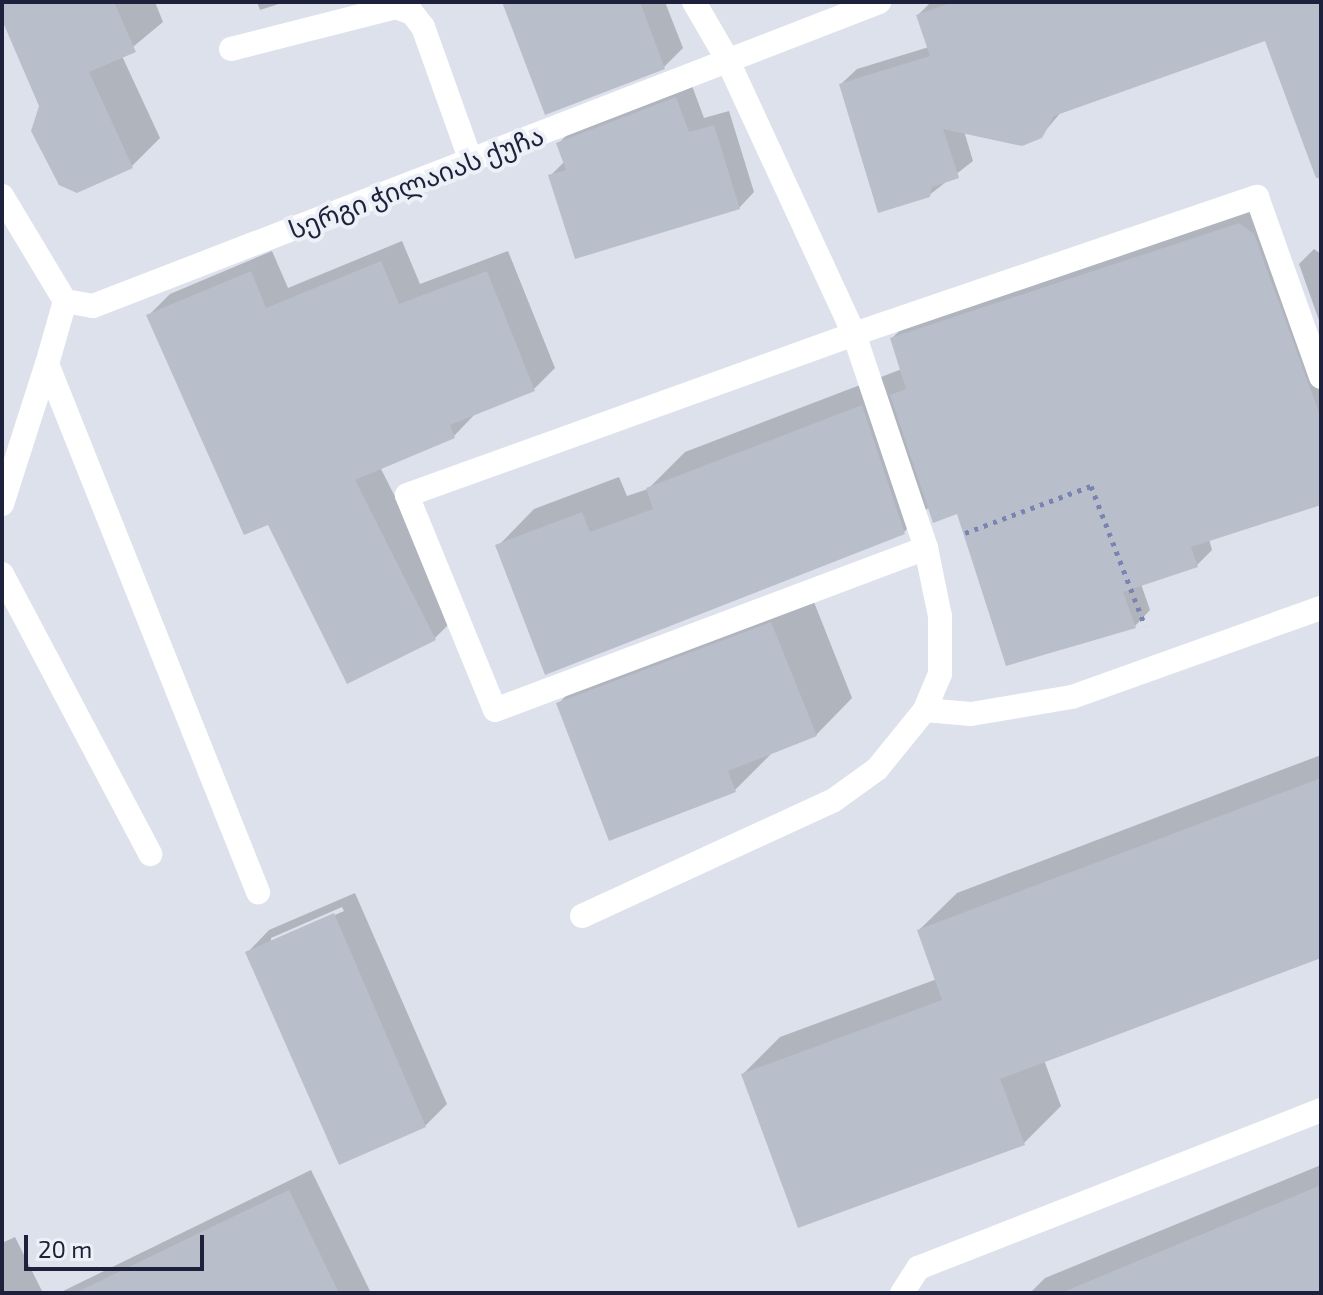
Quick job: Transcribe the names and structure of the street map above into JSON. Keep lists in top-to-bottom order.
{
  "streets": {
    "street": ["სერგი ჭილაიას ქუჩა"]
  },
  "scale_bar": "20 m"
}
